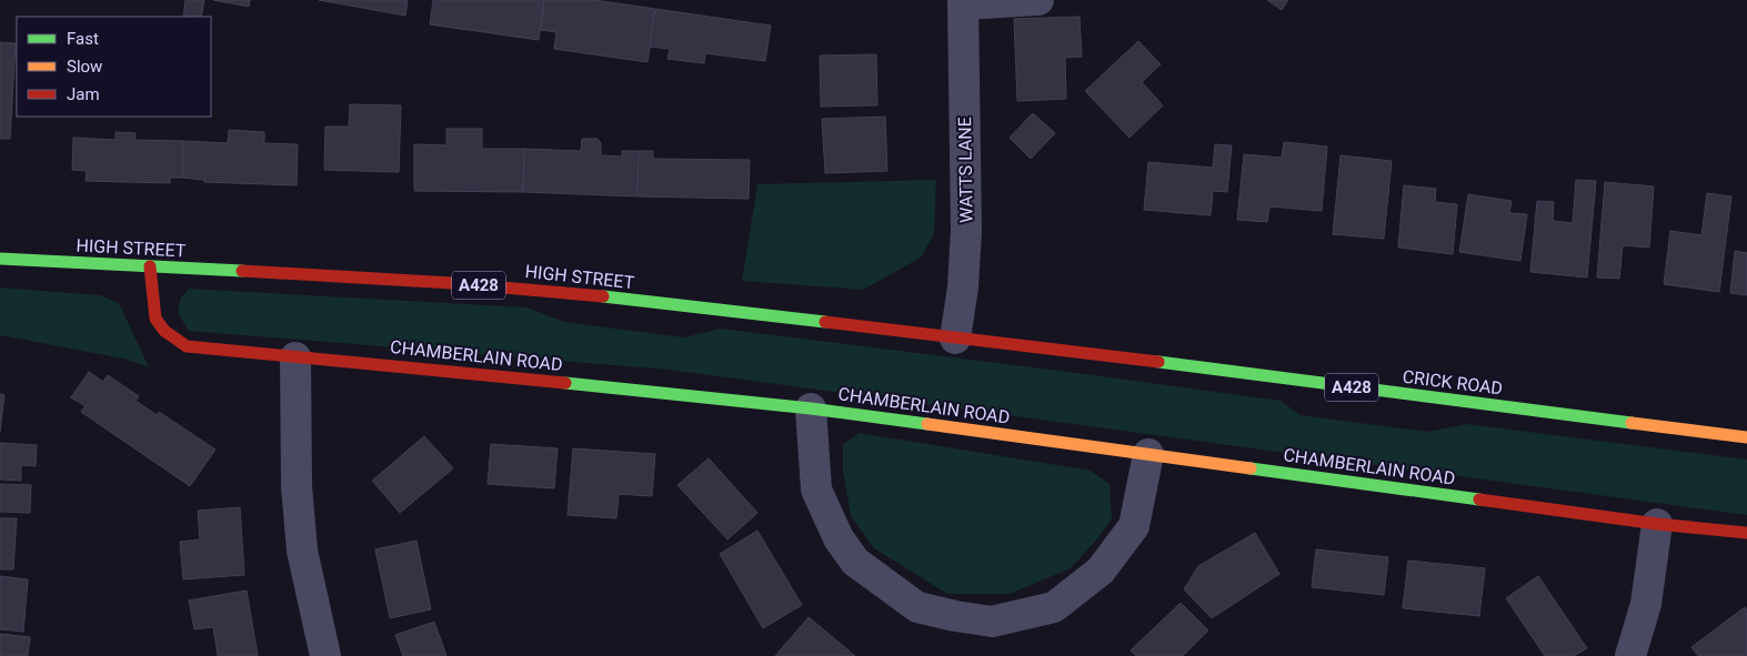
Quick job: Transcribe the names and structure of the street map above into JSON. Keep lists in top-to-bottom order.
{
  "streets": {
    "main road": [
      "HIGH STREET",
      "A428",
      "CHAMBERLAIN ROAD",
      "CRICK ROAD"
    ],
    "street": ["WATTS LANE"]
  },
  "crossings": [
    ["WATTS LANE", "HIGH STREET"],
    ["WATTS LANE", "CRICK ROAD"],
    ["HIGH STREET", "CHAMBERLAIN ROAD"],
    ["HIGH STREET", "CRICK ROAD"]
  ],
  "legend": ["Fast", "Slow", "Jam"]
}
